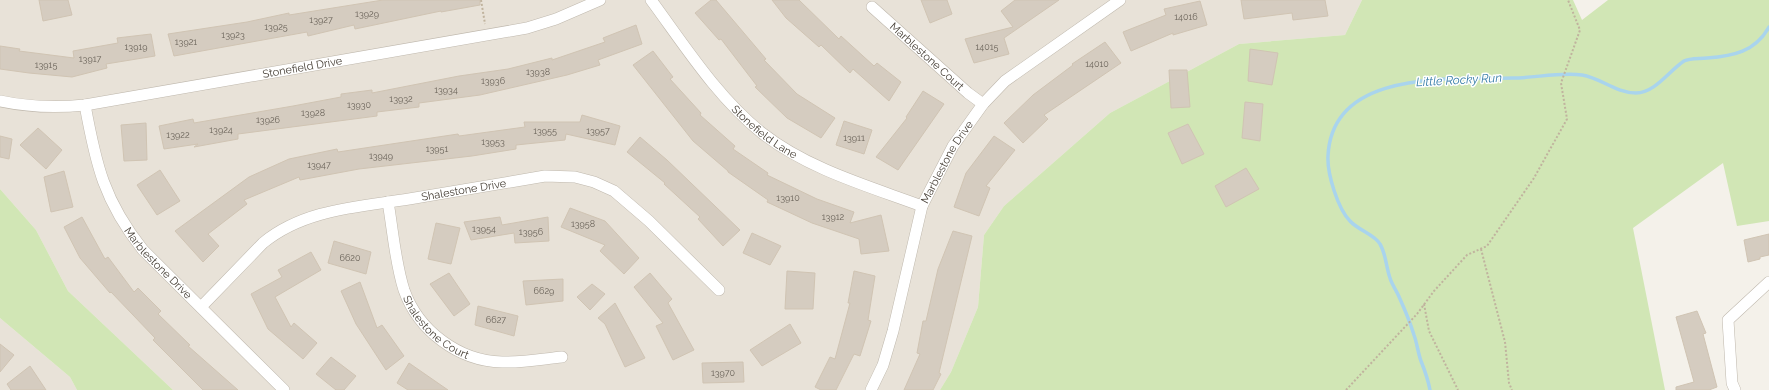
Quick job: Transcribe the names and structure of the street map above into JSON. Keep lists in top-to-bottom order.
{
  "streets": {
    "street": [
      "Marblestone Court",
      "Stonefield Drive",
      "Stonefield Lane",
      "Marblestone Drive",
      "Shalestone Drive",
      "Shalestone Court"
    ]
  },
  "crossings": [
    ["Marblestone Court", "Marblestone Drive"],
    ["Stonefield Drive", "Marblestone Drive"],
    ["Stonefield Lane", "Marblestone Drive"],
    ["Marblestone Drive", "Shalestone Drive"],
    ["Shalestone Drive", "Shalestone Court"]
  ],
  "water": ["Little Rocky Run"],
  "house_numbers": [
    "13929",
    "14016",
    "13927",
    "13925",
    "13923",
    "13921",
    "13919",
    "14015",
    "13917",
    "14010",
    "13915",
    "13938",
    "13936",
    "13934",
    "13932",
    "13930",
    "13928",
    "13926",
    "13924",
    "13955",
    "13957",
    "13922",
    "13911",
    "13953",
    "13951",
    "13949",
    "13947",
    "13910",
    "13912",
    "13958",
    "13954",
    "13956",
    "6620",
    "6629",
    "6627",
    "13970"
  ]
}
